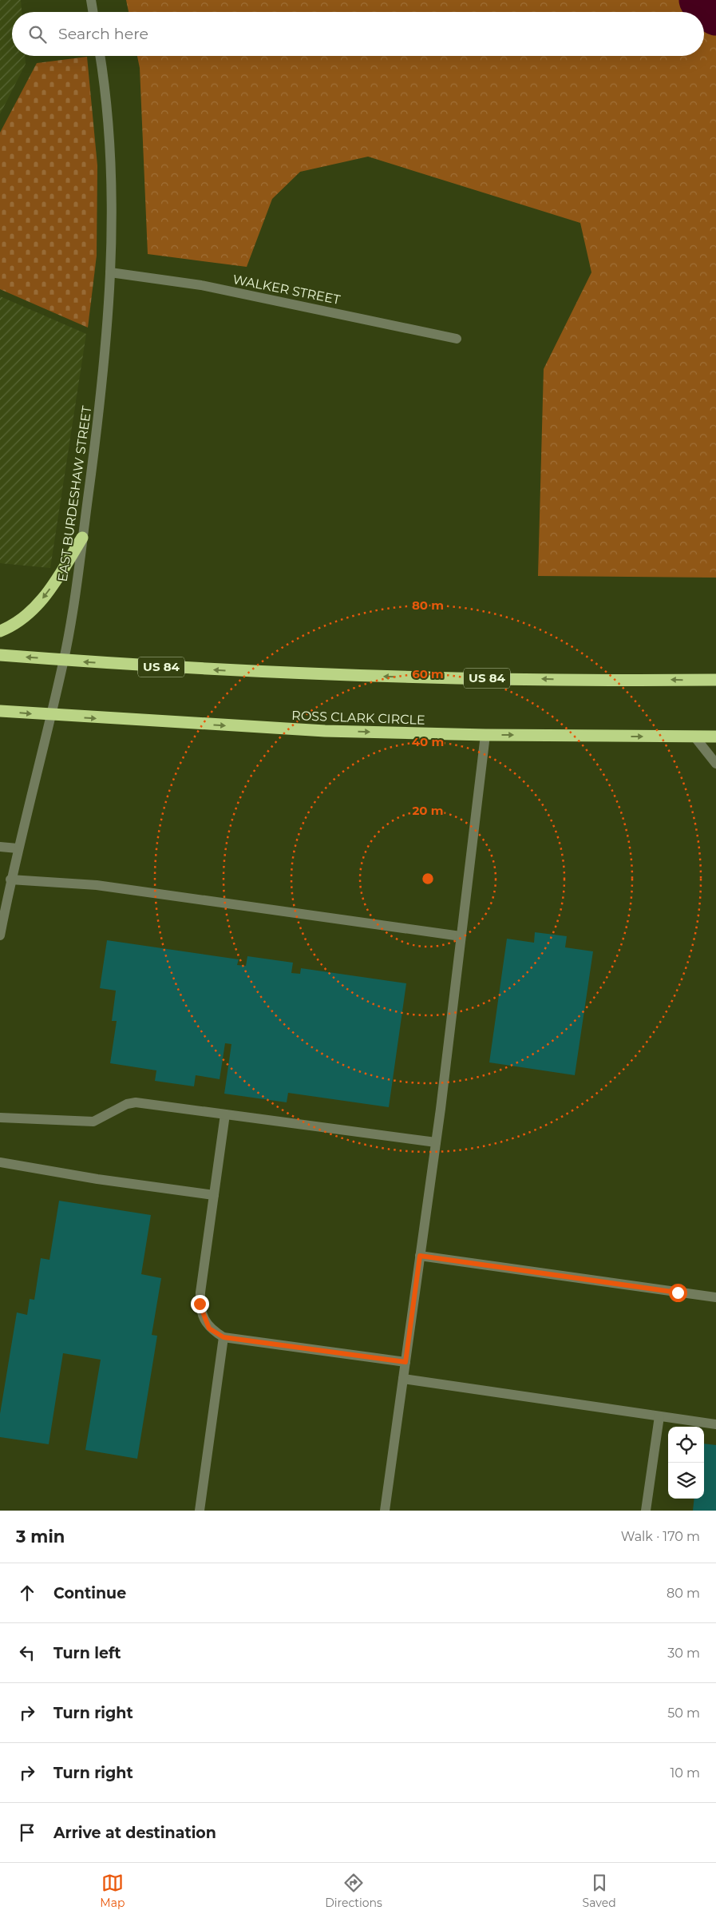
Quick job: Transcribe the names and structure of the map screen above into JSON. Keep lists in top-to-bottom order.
{
  "streets": {
    "highway": ["US 84", "ROSS CLARK CIRCLE"],
    "street": ["WALKER STREET", "EAST BURDESHAW STREET"]
  },
  "crossings": [
    ["WALKER STREET", "EAST BURDESHAW STREET"],
    ["EAST BURDESHAW STREET", "US 84"],
    ["EAST BURDESHAW STREET", "ROSS CLARK CIRCLE"]
  ],
  "page": {
    "search": "Search here",
    "heading": ["3 min", "Walk · 170 m"],
    "list": [
      ["Continue", "80 m"],
      ["Turn left", "30 m"],
      ["Turn right", "50 m"],
      ["Turn right", "10 m"],
      "Arrive at destination"
    ],
    "nav": ["Map", "Directions", "Saved"]
  },
  "rings": [
    "80 m",
    "60 m",
    "40 m",
    "20 m"
  ]
}
